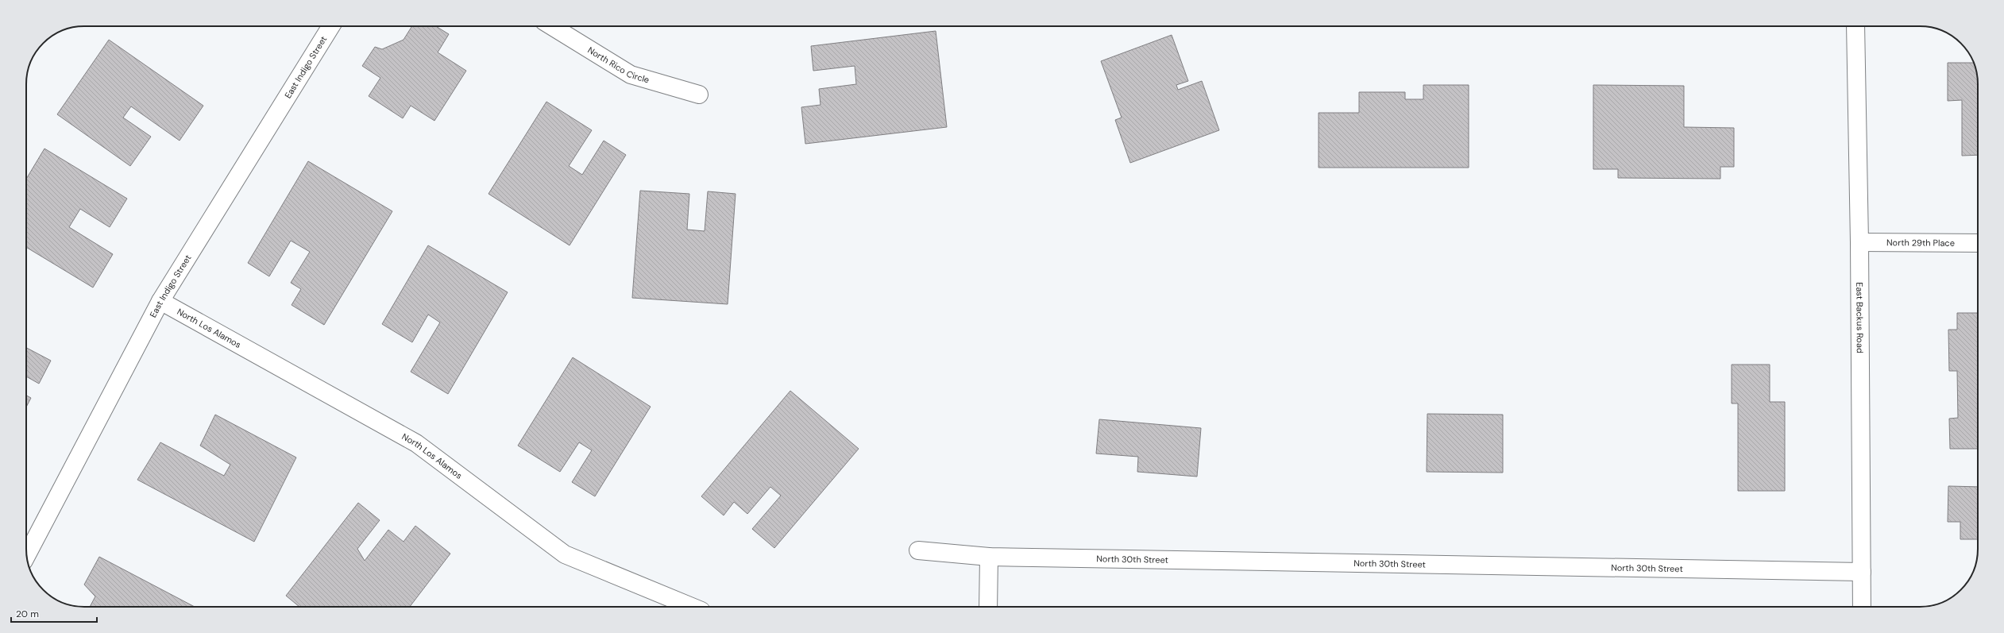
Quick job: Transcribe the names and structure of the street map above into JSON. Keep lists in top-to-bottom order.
{
  "streets": {
    "street": [
      "North Rico Circle",
      "East Indigo Street",
      "North 29th Place",
      "East Backus Road",
      "North Los Alamos",
      "North 30th Street"
    ]
  },
  "crossings": [
    ["East Indigo Street", "North Los Alamos"],
    ["North 29th Place", "East Backus Road"],
    ["East Backus Road", "North 30th Street"]
  ],
  "scale_bar": "20 m"
}
